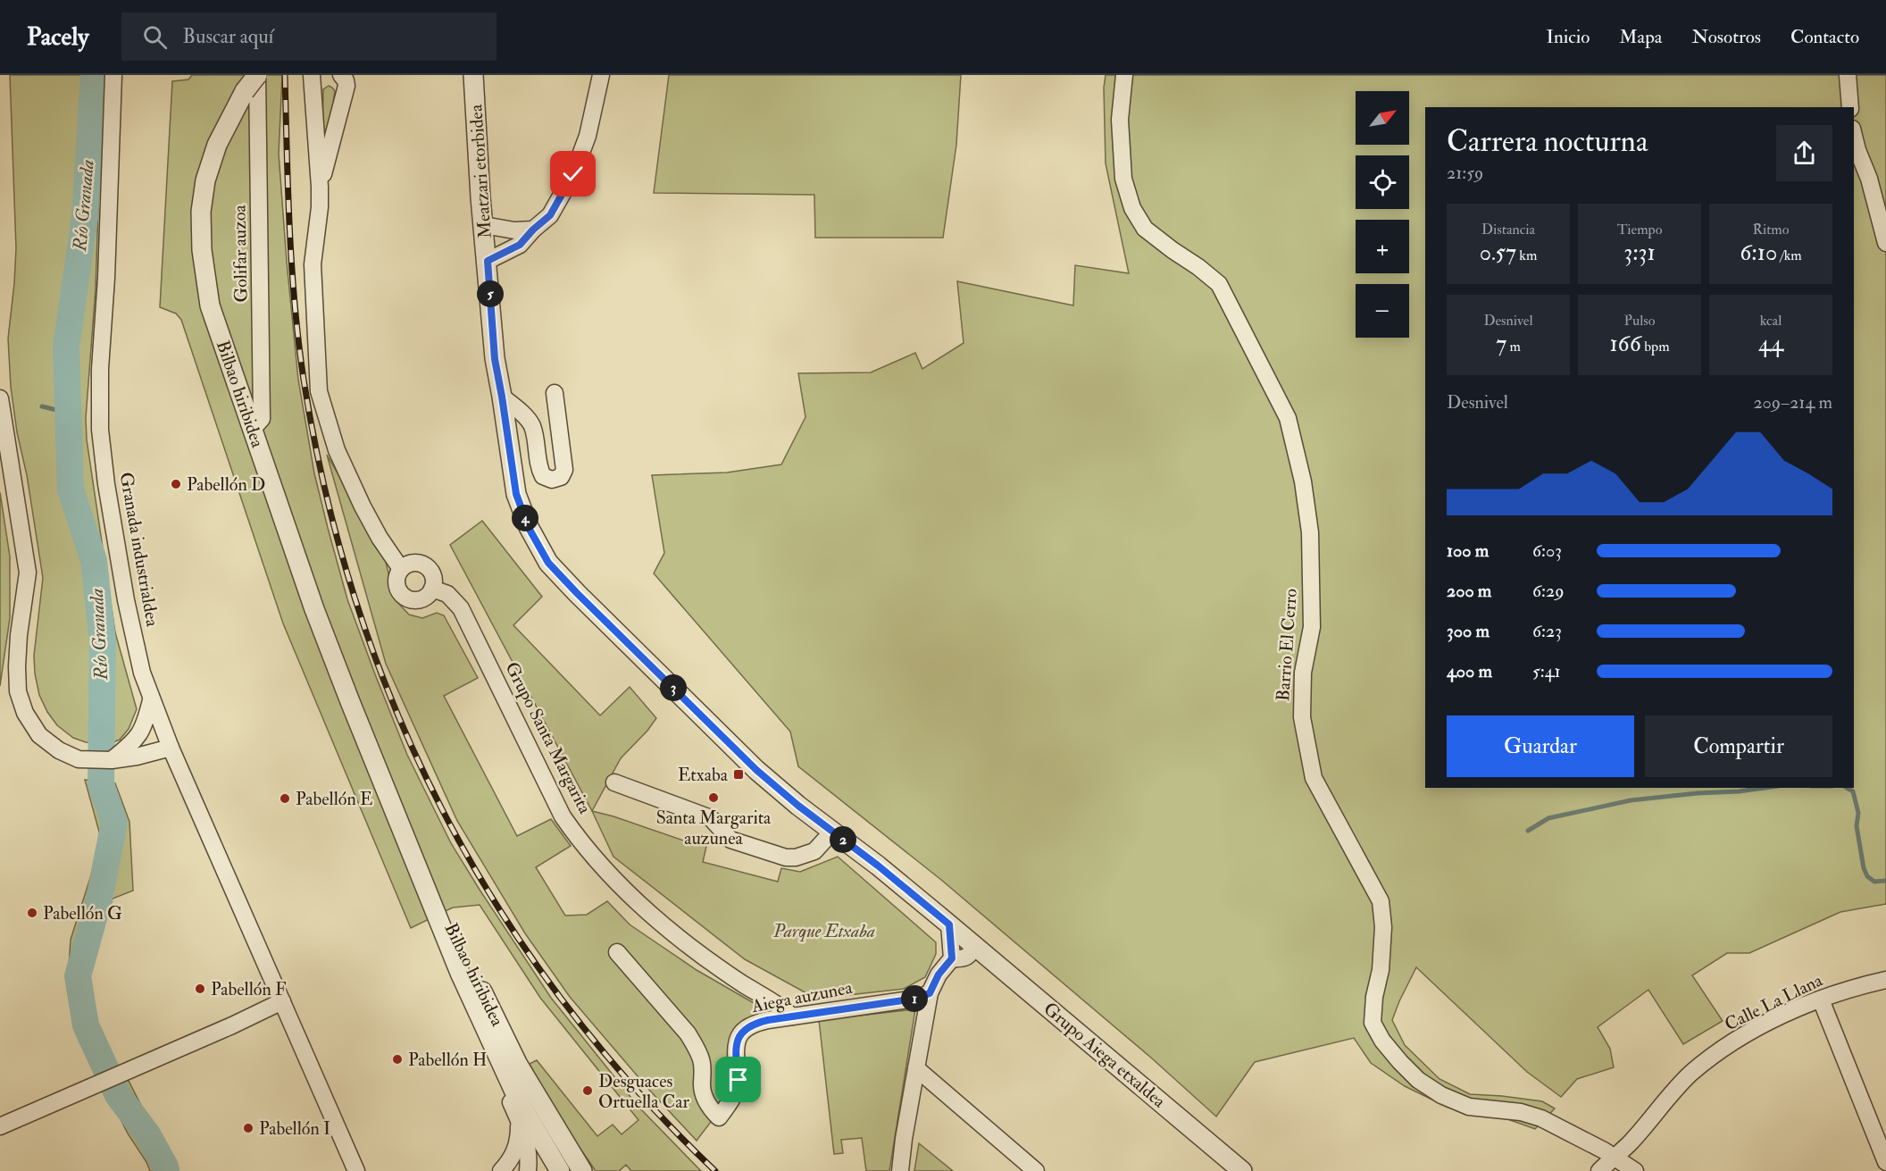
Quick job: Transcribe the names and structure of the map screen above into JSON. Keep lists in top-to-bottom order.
{
  "streets": {
    "street": [
      "Meatzari etorbidea",
      "Golifar auzoa",
      "Bilbao hiribidea",
      "Granada industrialdea",
      "Barrio El Cerro",
      "Grupo Santa Margarita",
      "Aiega auzunea",
      "Calle La Llana",
      "Grupo Aiega etxaldea"
    ]
  },
  "crossings": [
    ["Meatzari etorbidea", "Grupo Aiega etxaldea"],
    ["Golifar auzoa", "Bilbao hiribidea"],
    ["Barrio El Cerro", "Calle La Llana"],
    ["Grupo Santa Margarita", "Aiega auzunea"]
  ],
  "water": ["Río Granada"],
  "parks": ["Parque Etxaba"],
  "places": {
    "other": [
      "Pabellón D",
      "Santa Margarita auzunea",
      "Pabellón E",
      "Pabellón G",
      "Pabellón F",
      "Pabellón H",
      "Desguaces Ortuella Car",
      "Pabellón I"
    ],
    "transit": ["Etxaba"]
  },
  "north": "top right",
  "page": {
    "header": "Pacely",
    "search": "Buscar aquí",
    "nav": [
      "Inicio",
      "Mapa",
      "Nosotros",
      "Contacto"
    ],
    "map_buttons": ["+", "−"],
    "heading": ["Carrera nocturna", "21:59"],
    "stats": [
      ["Distancia", "0.57 km"],
      ["Tiempo", "3:31"],
      ["Ritmo", "6:10 /km"],
      ["Desnivel", "7 m"],
      ["Pulso", "166 bpm"],
      ["kcal", "44"]
    ],
    "pins": [
      "5",
      "4",
      "3",
      "2",
      "1"
    ],
    "chart": ["Desnivel", "209–214 m"],
    "list": [
      {
        "name": "100 m",
        "note": "6:03"
      },
      {
        "name": "200 m",
        "note": "6:29"
      },
      {
        "name": "300 m",
        "note": "6:23"
      },
      {
        "name": "400 m",
        "note": "5:41"
      }
    ],
    "buttons": ["Guardar", "Compartir"]
  }
}
